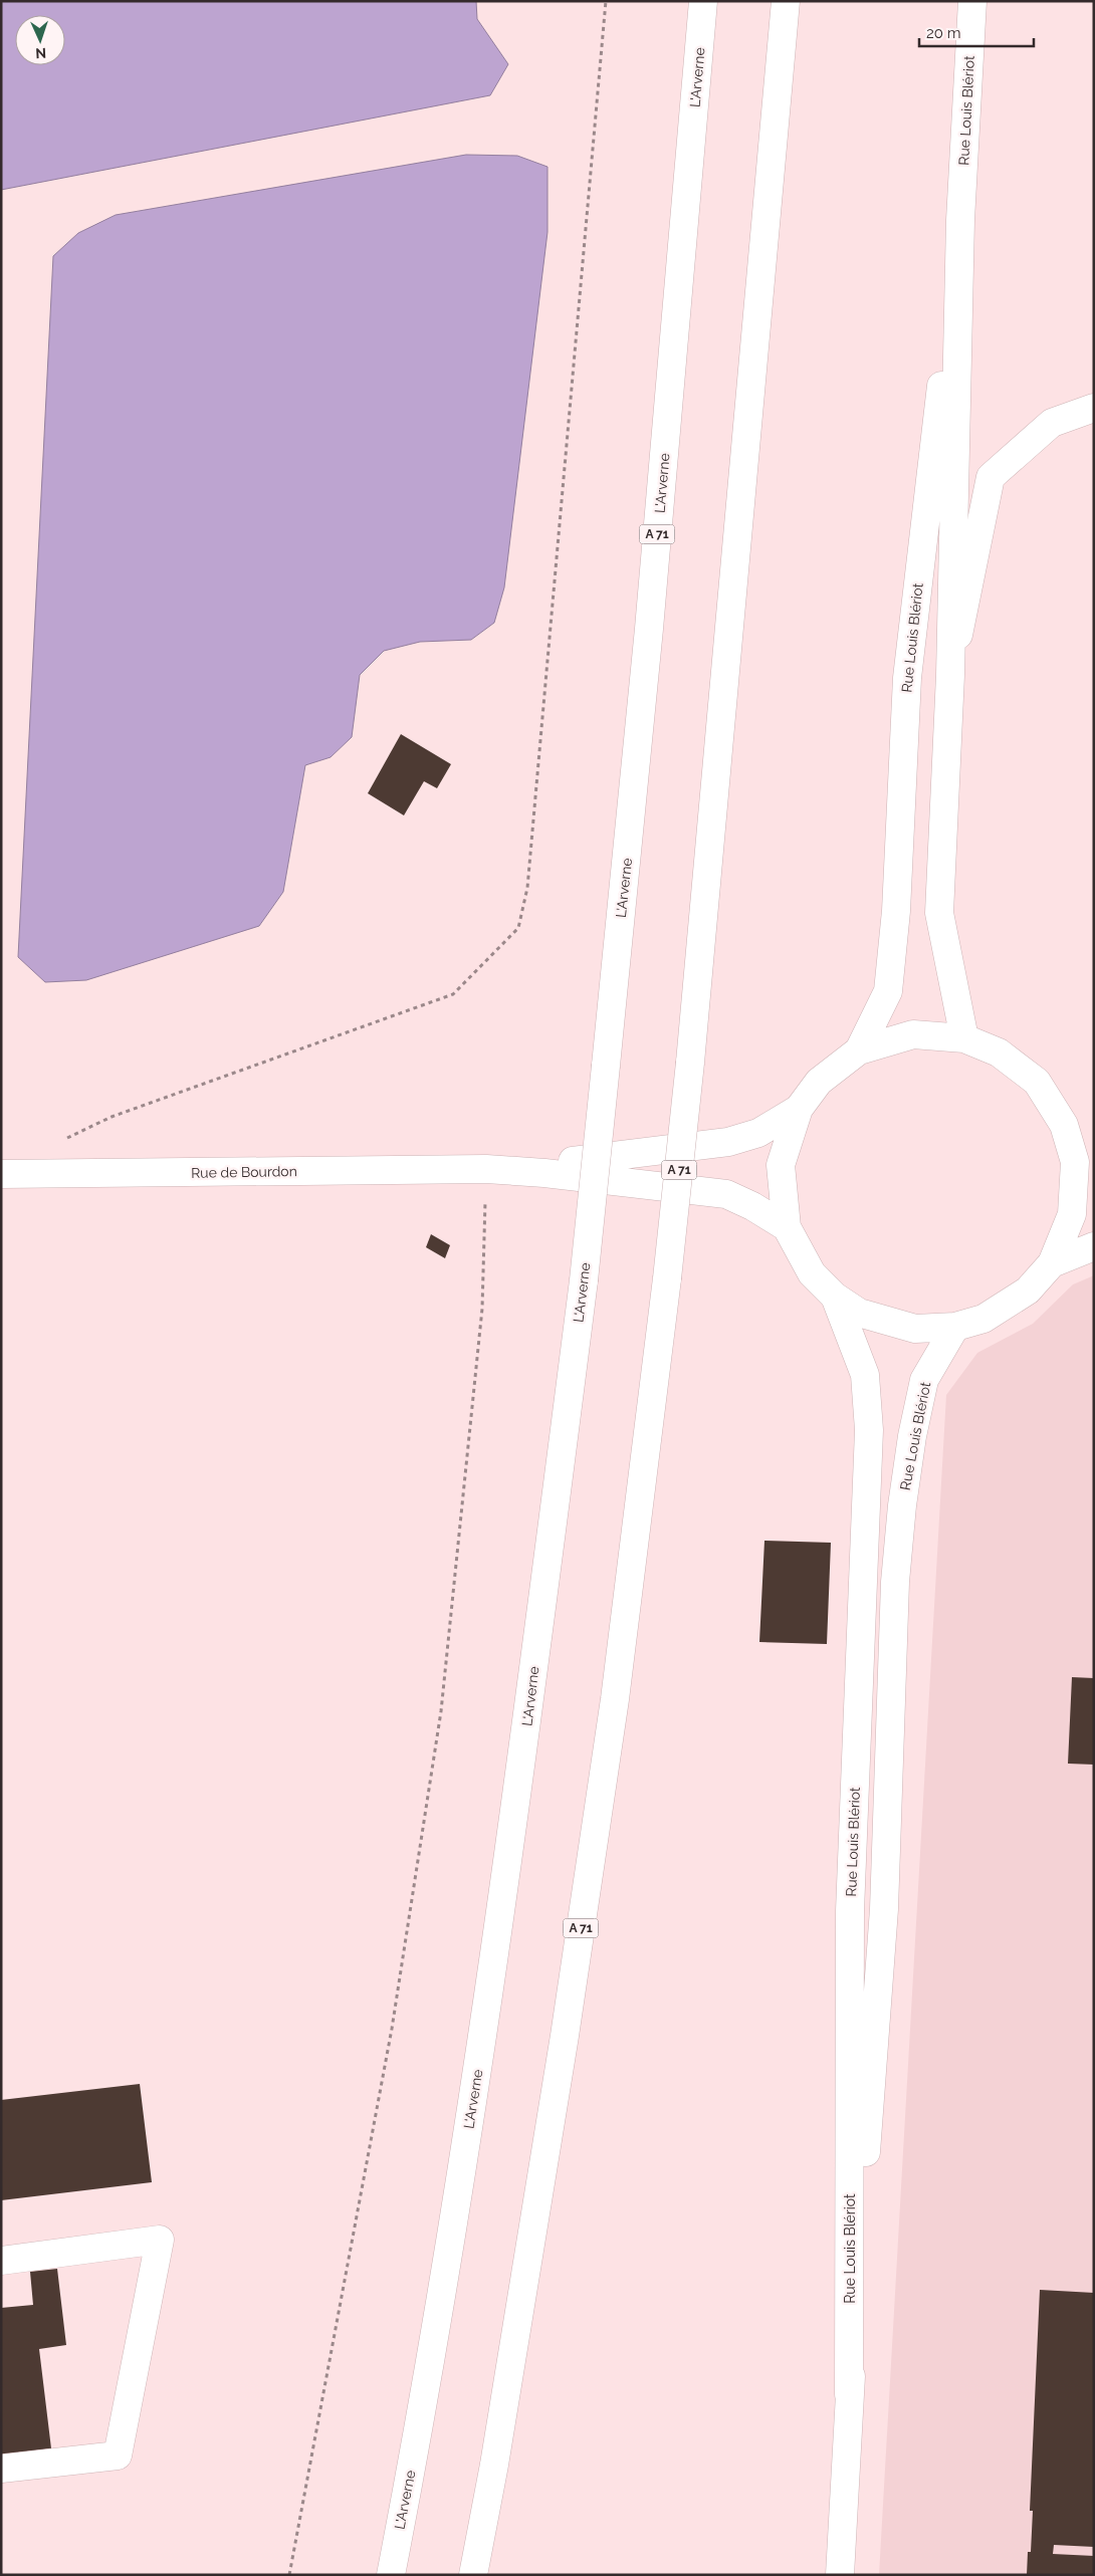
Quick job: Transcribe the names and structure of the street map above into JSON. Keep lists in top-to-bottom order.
{
  "streets": {
    "main road": [
      "L'Arverne",
      "Rue Louis Blériot",
      "A 71",
      "Rue de Bourdon"
    ]
  },
  "scale_bar": "20 m",
  "north": "bottom"
}
